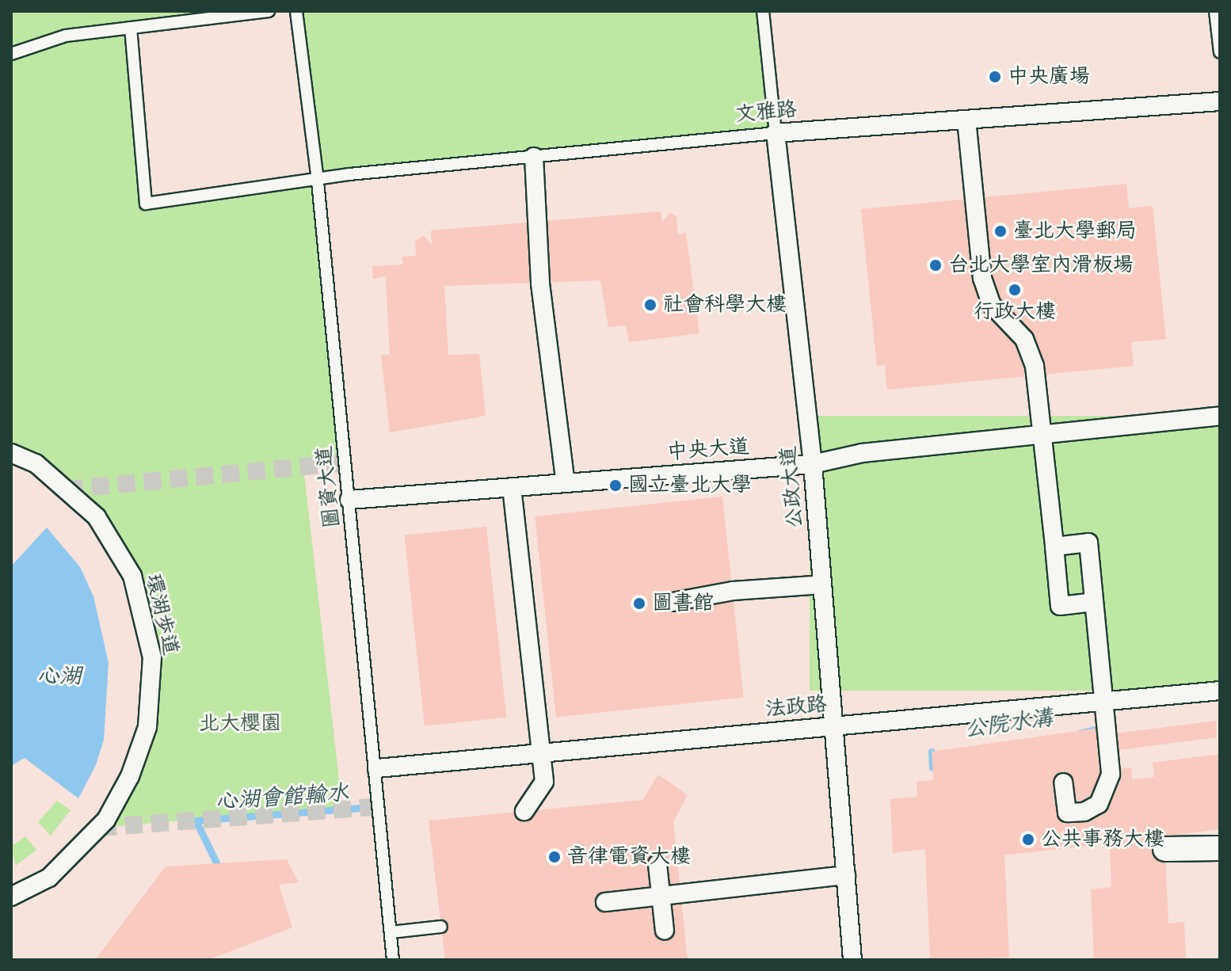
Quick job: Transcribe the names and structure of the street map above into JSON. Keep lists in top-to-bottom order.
{
  "streets": {
    "street": [
      "文雅路",
      "中央大道",
      "公政大道",
      "環湖歩道",
      "法政路"
    ],
    "lane": ["圖資大道"]
  },
  "crossings": [
    ["文雅路", "圖資大道"],
    ["文雅路", "公政大道"],
    ["中央大道", "圖資大道"],
    ["中央大道", "公政大道"],
    ["圖資大道", "法政路"],
    ["公政大道", "法政路"]
  ],
  "water": ["心湖", "公院水溝", "心湖會館輸水"],
  "parks": ["北大櫻園"],
  "places": [
    "中央廣場",
    "臺北大學郵局",
    "台北大學室內滑板場",
    "行政大樓",
    "社會科學大樓",
    "國立臺北大學",
    "圖書館",
    "公共事務大樓",
    "音律電資大樓"
  ]
}
